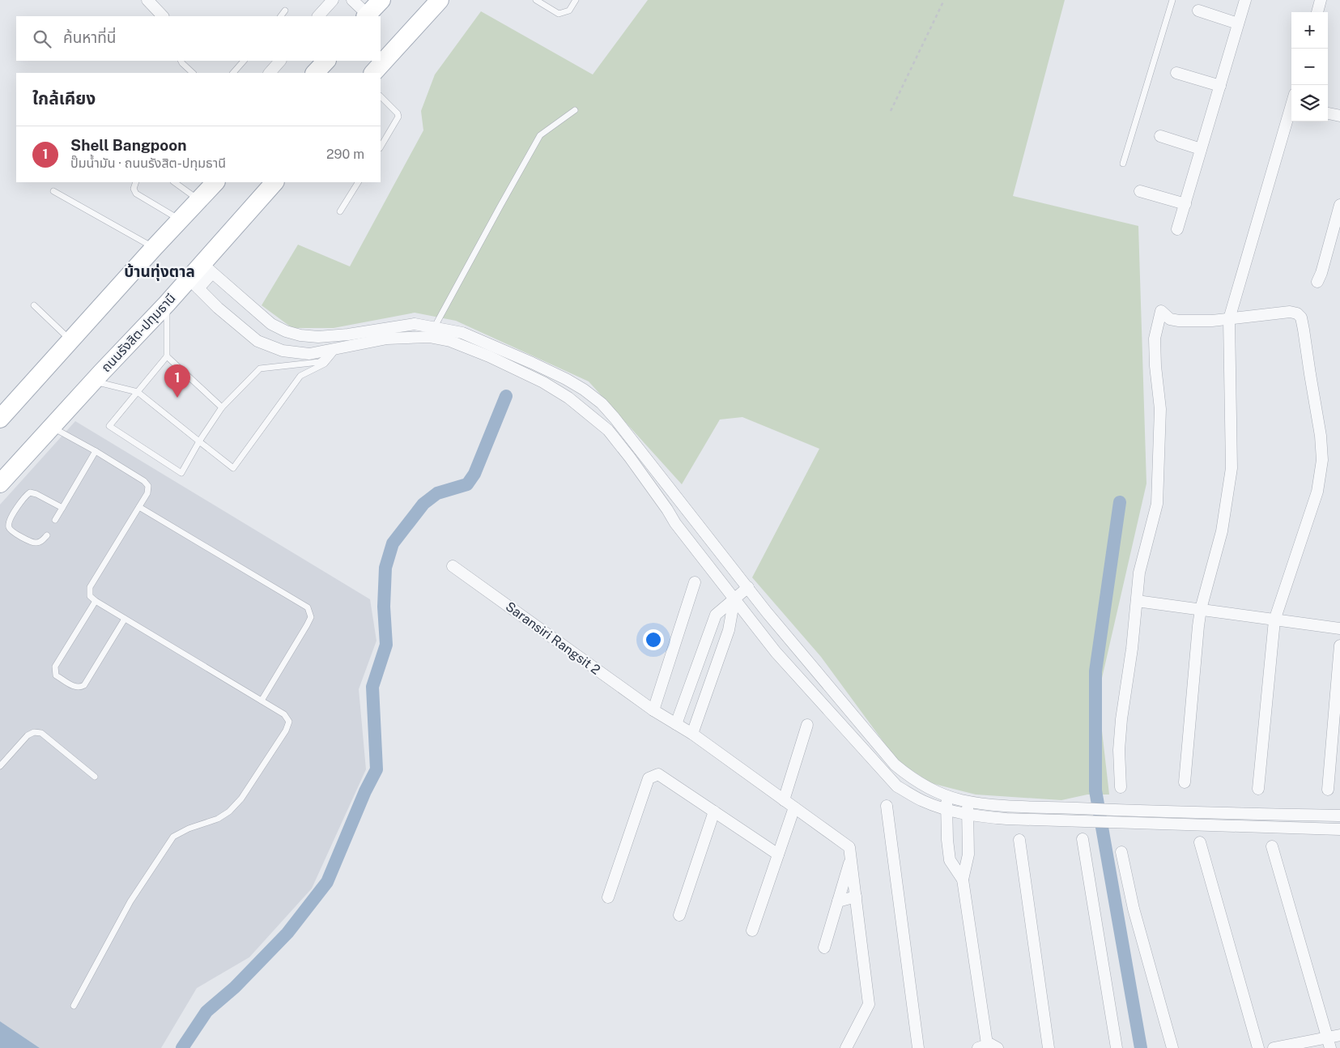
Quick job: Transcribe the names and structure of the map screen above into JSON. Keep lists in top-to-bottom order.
{
  "streets": {
    "main road": ["ถนนรังสิต-ปทุมธานี"],
    "street": ["Saransiri Rangsit 2"]
  },
  "districts": ["บ้านทุ่งตาล"],
  "page": {
    "map_buttons": ["+", "−"],
    "search": "ค้นหาที่นี่",
    "heading": "ใกล้เคียง",
    "list": [
      {
        "mark": "1",
        "name": "Shell Bangpoon",
        "note": "ปั๊มน้ำมัน · ถนนรังสิต-ปทุมธานี",
        "value": "290 m"
      }
    ],
    "pins": "1"
  }
}
